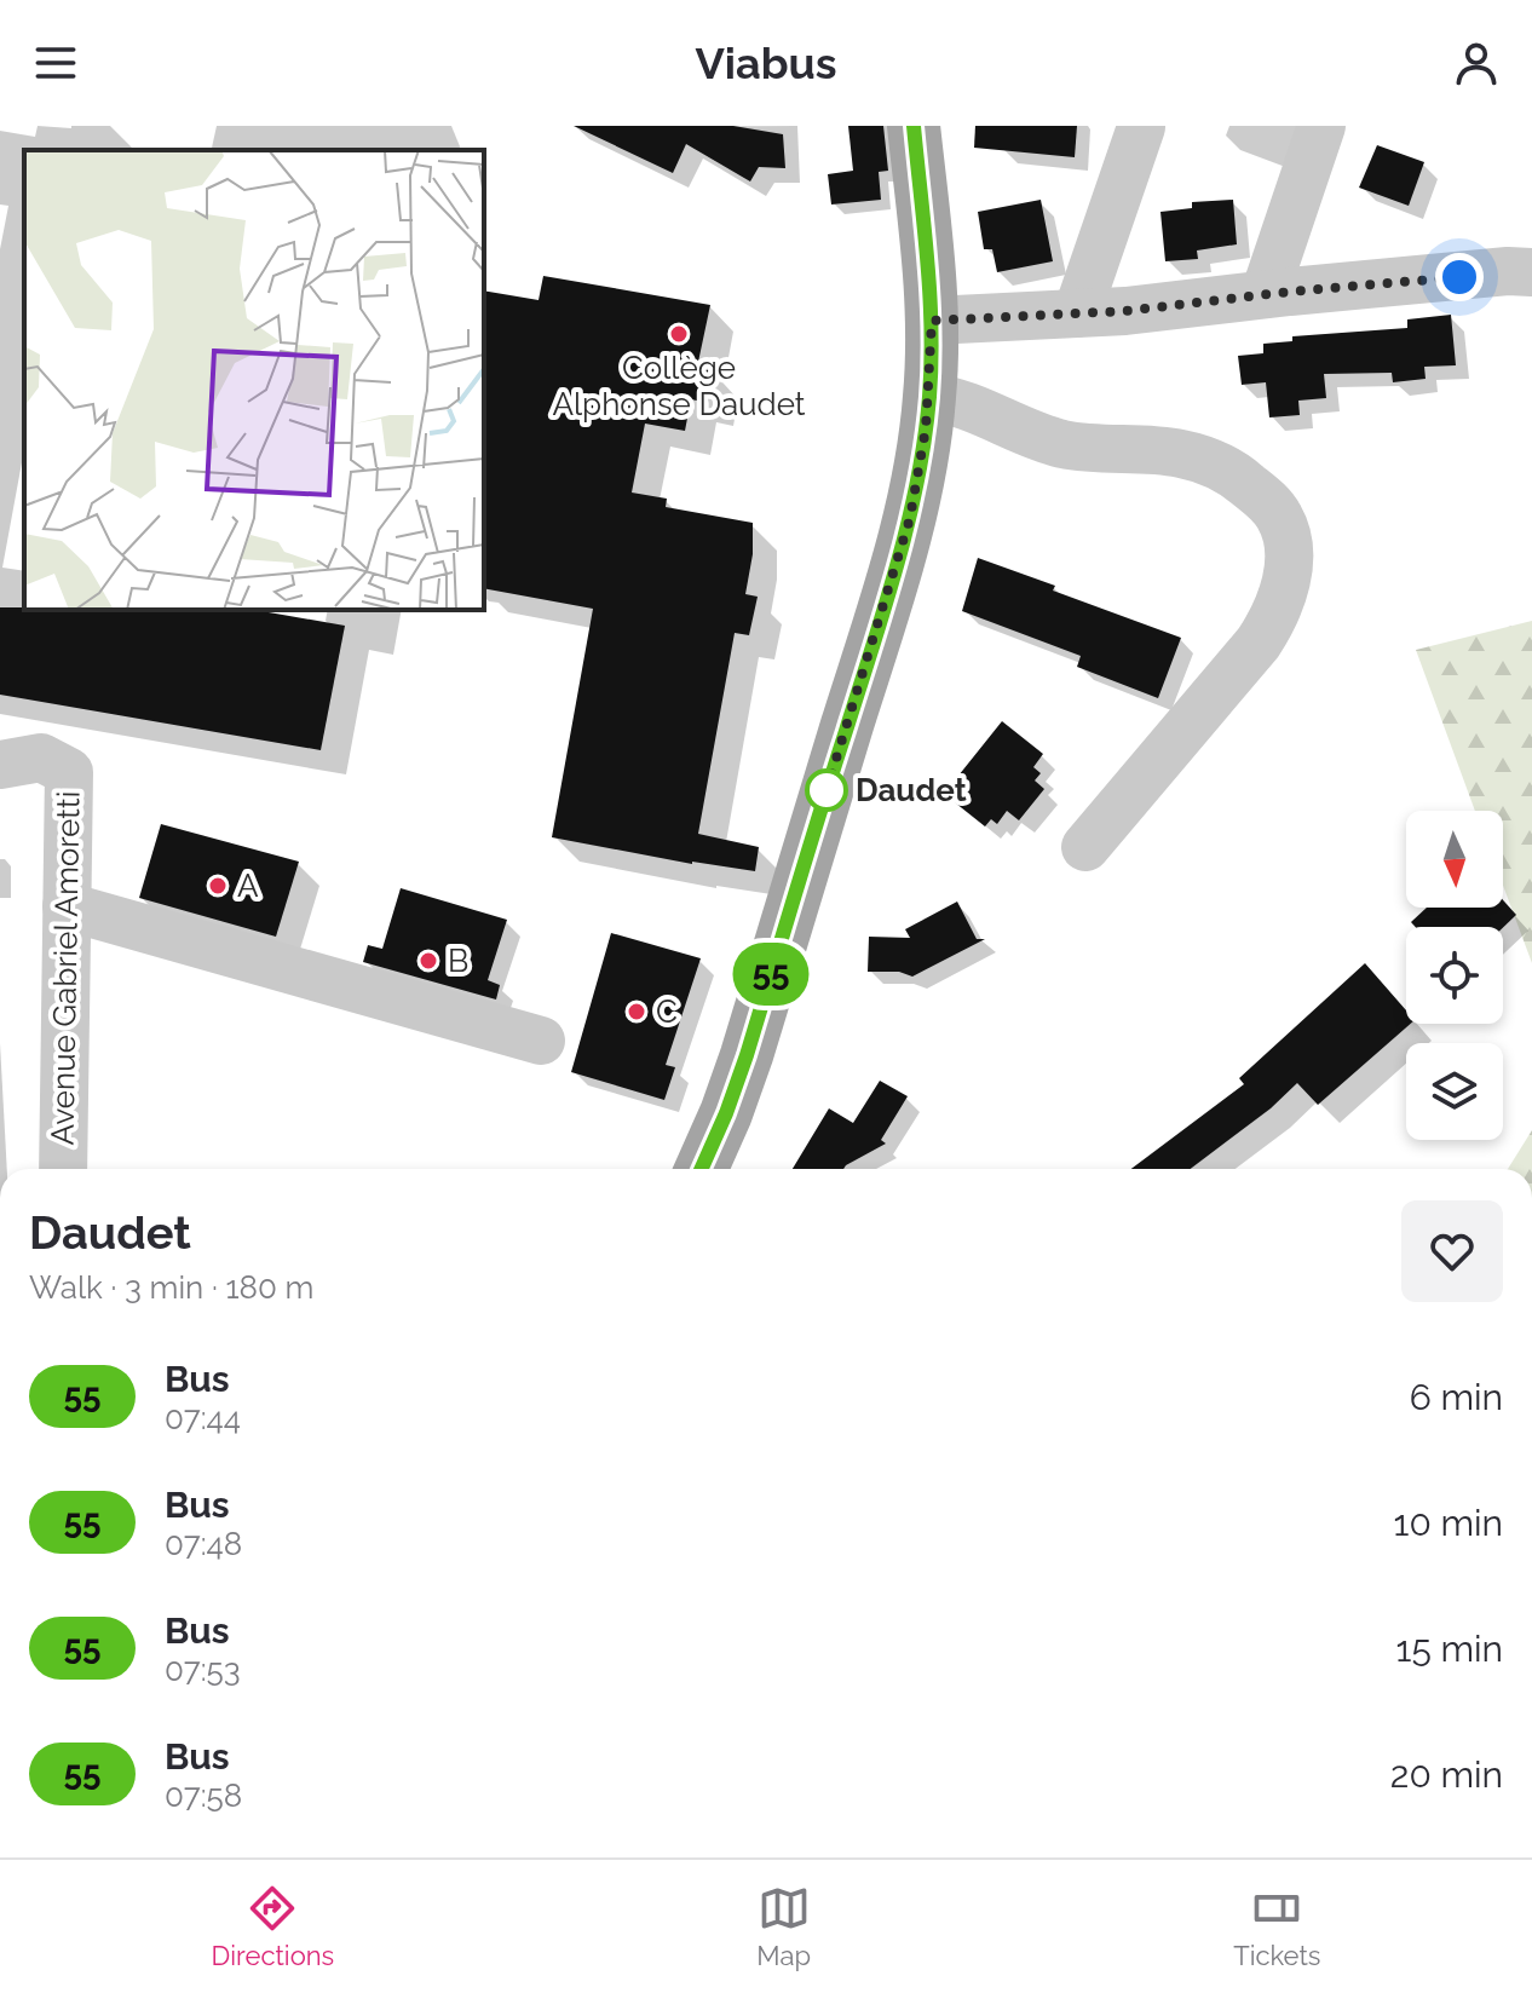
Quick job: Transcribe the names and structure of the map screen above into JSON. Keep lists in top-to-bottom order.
{
  "streets": {
    "street": ["Avenue Gabriel Amoretti"]
  },
  "places": [
    "Collège Alphonse Daudet",
    "Daudet",
    "A",
    "B",
    "C"
  ],
  "lines": ["bus line 55"],
  "north": "bottom",
  "page": {
    "header": "Viabus",
    "on_map": "55",
    "heading": ["Daudet", "Walk · 3 min · 180 m"],
    "list": [
      {
        "mark": "55",
        "name": "Bus",
        "note": "07:44",
        "value": "6 min"
      },
      {
        "mark": "55",
        "name": "Bus",
        "note": "07:48",
        "value": "10 min"
      },
      {
        "mark": "55",
        "name": "Bus",
        "note": "07:53",
        "value": "15 min"
      },
      {
        "mark": "55",
        "name": "Bus",
        "note": "07:58",
        "value": "20 min"
      }
    ],
    "tabs": ["Directions", "Map", "Tickets"]
  }
}
